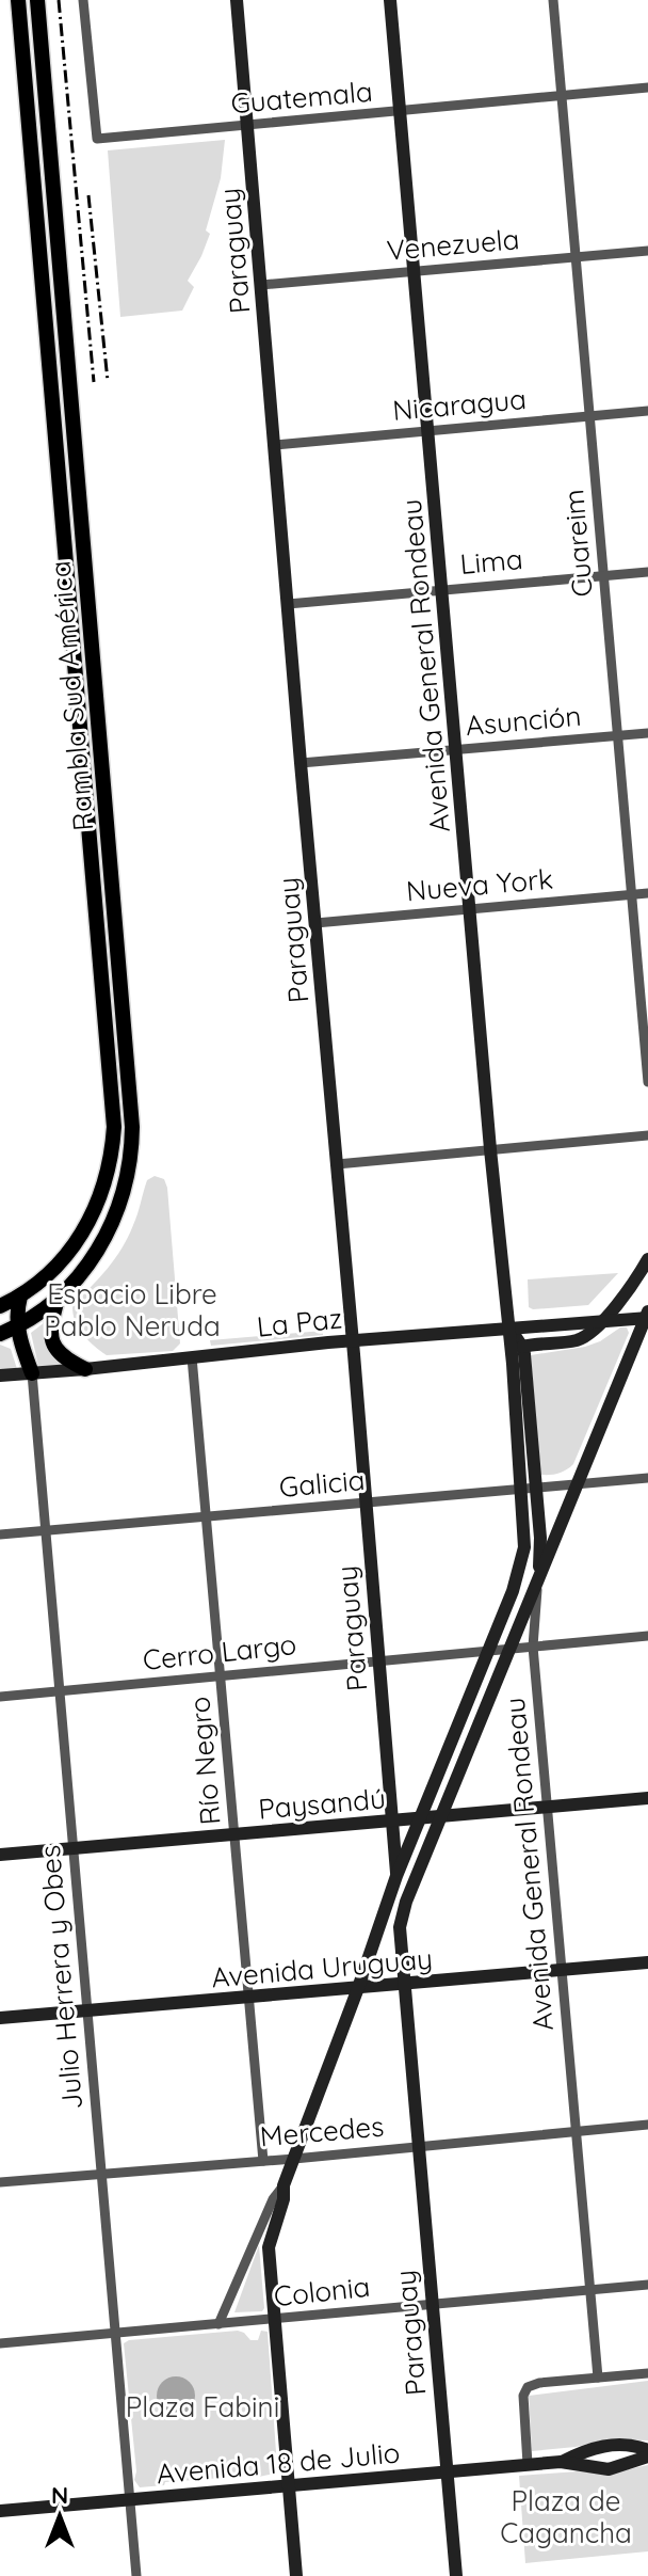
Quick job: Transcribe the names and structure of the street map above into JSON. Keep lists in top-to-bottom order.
{
  "streets": {
    "main road": ["Rambla Sud América"],
    "street": [
      "Guatemala",
      "Venezuela",
      "Paraguay",
      "Nicaragua",
      "Cuareim",
      "Lima",
      "Avenida General Rondeau",
      "Asunción",
      "Nueva York",
      "La Paz",
      "Galicia",
      "Cerro Largo",
      "Río Negro",
      "Paysandú",
      "Avenida Uruguay",
      "Julio Herrera y Obes",
      "Mercedes",
      "Colonia",
      "Avenida 18 de Julio"
    ]
  },
  "crossings": [
    ["Guatemala", "Paraguay"],
    ["Guatemala", "Cuareim"],
    ["Guatemala", "Avenida General Rondeau"],
    ["Venezuela", "Paraguay"],
    ["Venezuela", "Cuareim"],
    ["Venezuela", "Avenida General Rondeau"],
    ["Paraguay", "Nicaragua"],
    ["Paraguay", "Lima"],
    ["Paraguay", "Avenida General Rondeau"],
    ["Paraguay", "Asunción"],
    ["Paraguay", "Nueva York"],
    ["Paraguay", "La Paz"],
    ["Paraguay", "Galicia"],
    ["Paraguay", "Cerro Largo"],
    ["Paraguay", "Paysandú"],
    ["Paraguay", "Avenida Uruguay"],
    ["Paraguay", "Mercedes"],
    ["Paraguay", "Colonia"],
    ["Paraguay", "Avenida 18 de Julio"],
    ["Nicaragua", "Cuareim"],
    ["Nicaragua", "Avenida General Rondeau"],
    ["Cuareim", "Lima"],
    ["Cuareim", "Asunción"],
    ["Cuareim", "Nueva York"],
    ["Lima", "Avenida General Rondeau"],
    ["Avenida General Rondeau", "Asunción"],
    ["Avenida General Rondeau", "Nueva York"],
    ["Avenida General Rondeau", "La Paz"],
    ["Avenida General Rondeau", "Galicia"],
    ["Avenida General Rondeau", "Cerro Largo"],
    ["Avenida General Rondeau", "Paysandú"],
    ["Avenida General Rondeau", "Avenida Uruguay"],
    ["Avenida General Rondeau", "Mercedes"],
    ["Avenida General Rondeau", "Colonia"],
    ["La Paz", "Río Negro"],
    ["La Paz", "Julio Herrera y Obes"],
    ["Galicia", "Río Negro"],
    ["Galicia", "Julio Herrera y Obes"],
    ["Cerro Largo", "Río Negro"],
    ["Cerro Largo", "Julio Herrera y Obes"],
    ["Río Negro", "Paysandú"],
    ["Río Negro", "Avenida Uruguay"],
    ["Río Negro", "Mercedes"],
    ["Paysandú", "Julio Herrera y Obes"],
    ["Avenida Uruguay", "Julio Herrera y Obes"],
    ["Julio Herrera y Obes", "Mercedes"],
    ["Julio Herrera y Obes", "Colonia"],
    ["Julio Herrera y Obes", "Avenida 18 de Julio"]
  ],
  "parks": ["Espacio Libre Pablo Neruda", "Plaza Fabini", "Plaza de Cagancha"],
  "north": "top"
}
